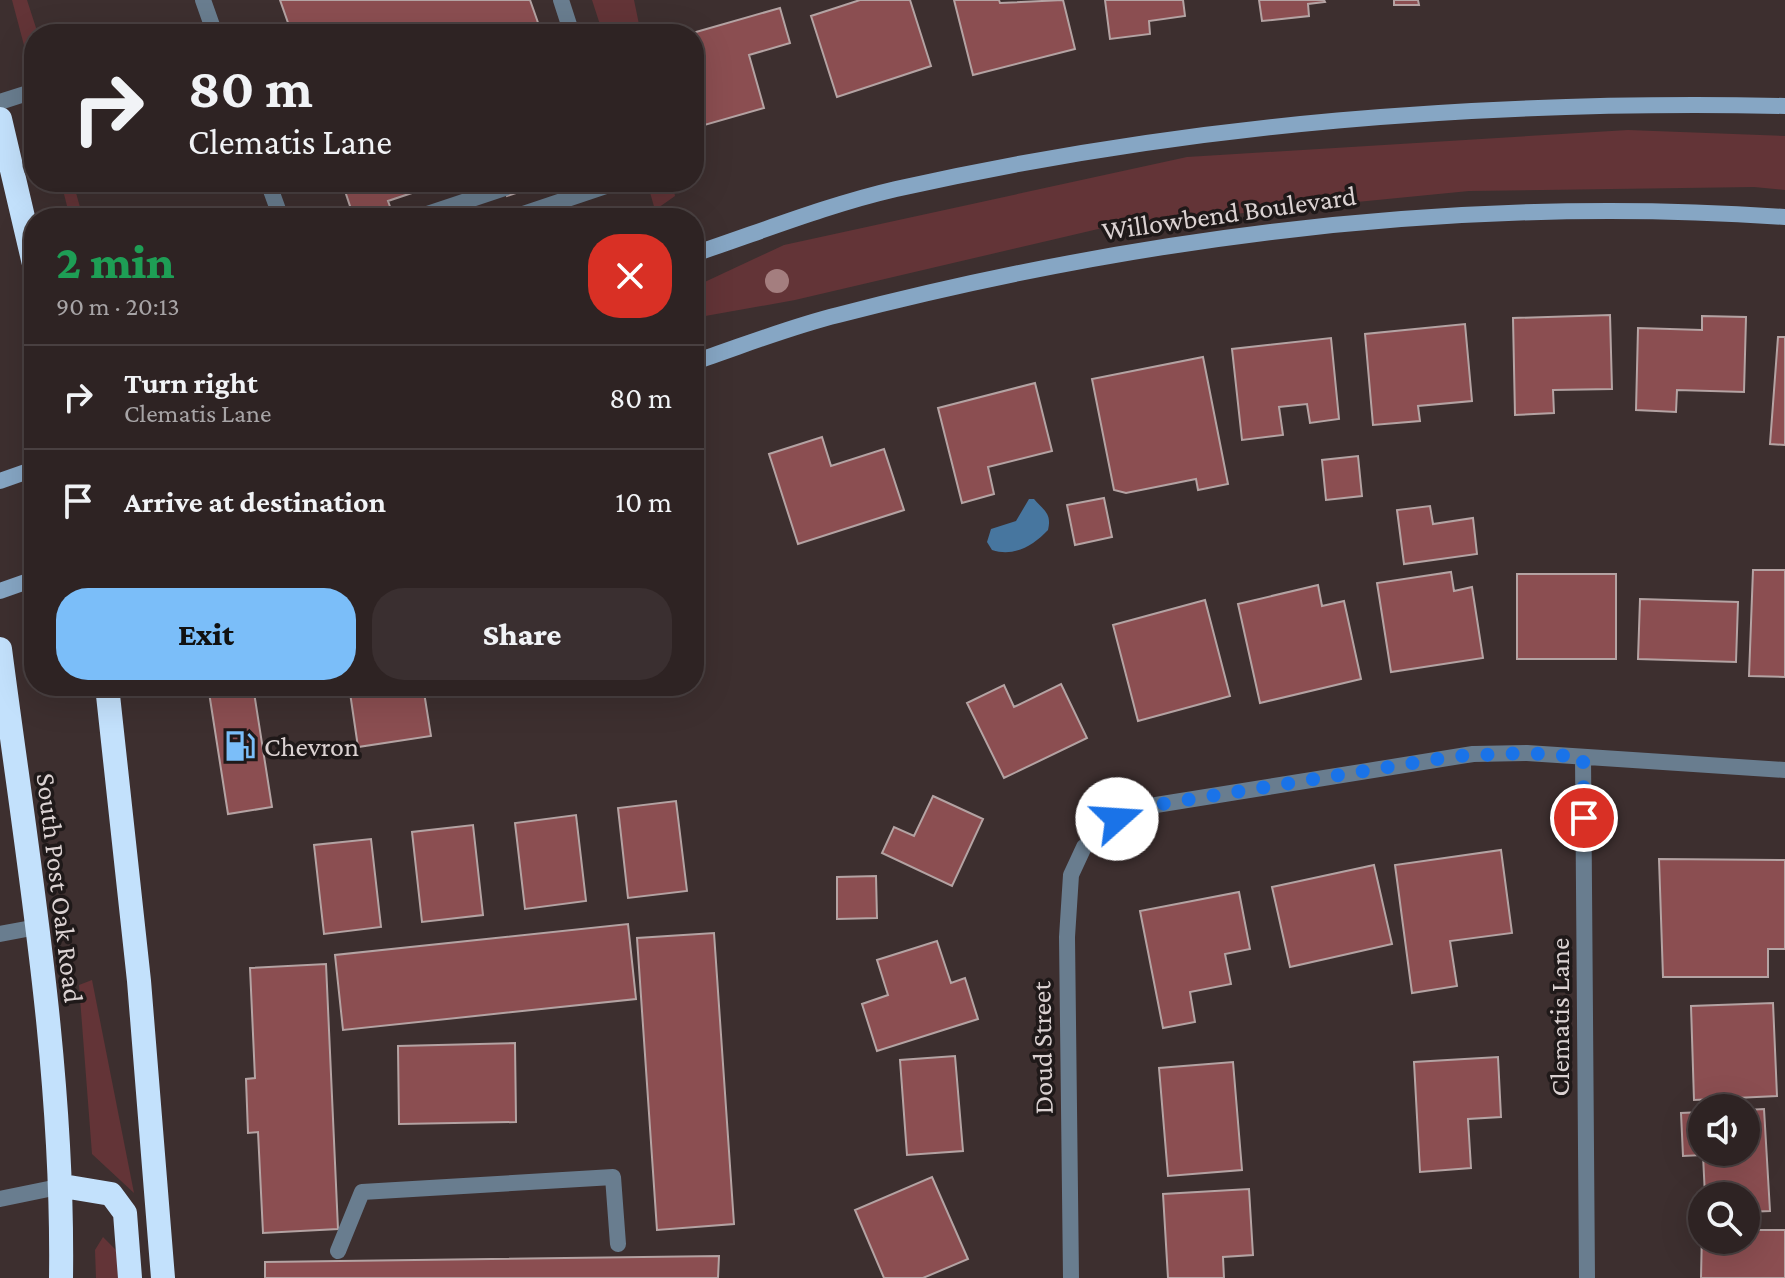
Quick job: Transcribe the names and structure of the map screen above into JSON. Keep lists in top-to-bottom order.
{
  "streets": {
    "highway": ["South Post Oak Road"],
    "main road": ["Willowbend Boulevard"],
    "street": ["Clematis Lane", "Doud Street"]
  },
  "crossings": [
    ["Clematis Lane", "Doud Street"]
  ],
  "places": {
    "fuel station": ["Chevron"]
  },
  "page": {
    "turn": ["80 m", "Clematis Lane"],
    "heading": ["2 min", "90 m · 20:13"],
    "list": [
      {
        "name": "Turn right",
        "note": "Clematis Lane",
        "value": "80 m"
      },
      {
        "name": "Arrive at destination",
        "value": "10 m"
      }
    ],
    "buttons": ["Exit", "Share"]
  }
}
